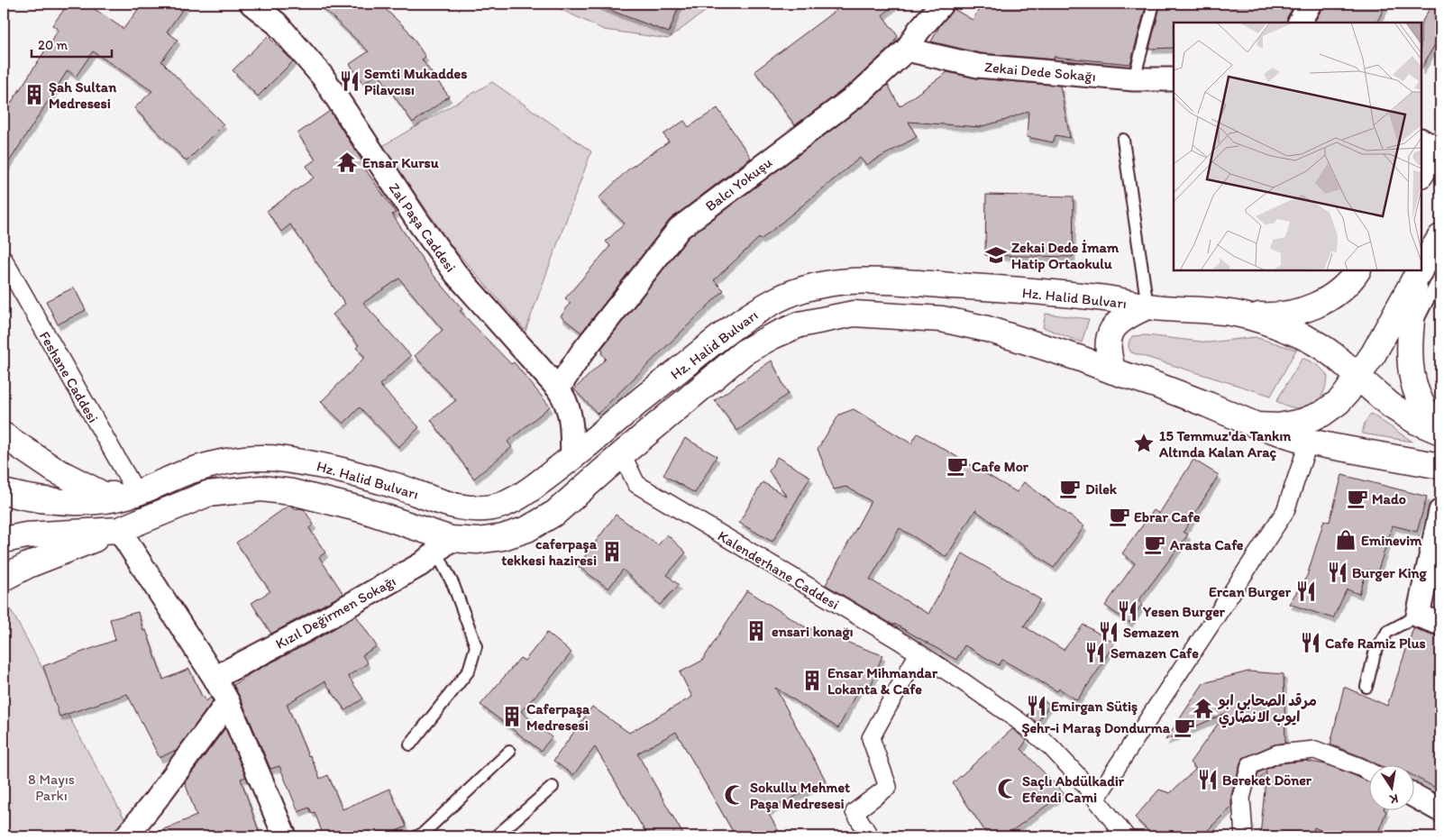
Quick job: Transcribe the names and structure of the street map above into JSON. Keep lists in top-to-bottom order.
{
  "streets": {
    "main road": ["Hz. Halid Bulvarı"],
    "street": [
      "Zekai Dede Sokağı",
      "Balcı Yokuşu",
      "Zal Paşa Caddesi",
      "Feshane Caddesi",
      "Kalenderhane Caddesi",
      "Kızıl Değirmen Sokağı"
    ]
  },
  "crossings": [
    ["Zekai Dede Sokağı", "Balcı Yokuşu"],
    ["Balcı Yokuşu", "Zal Paşa Caddesi"],
    ["Zal Paşa Caddesi", "Hz. Halid Bulvarı"],
    ["Hz. Halid Bulvarı", "Feshane Caddesi"],
    ["Hz. Halid Bulvarı", "Kalenderhane Caddesi"],
    ["Hz. Halid Bulvarı", "Kızıl Değirmen Sokağı"]
  ],
  "parks": ["8 Mayıs Parkı"],
  "places": {
    "restaurant": [
      "Semti Mukaddes Pilavcısı",
      "Burger King",
      "Ercan Burger",
      "Yesen Burger",
      "Semazen",
      "Cafe Ramiz Plus",
      "Semazen Cafe",
      "Emirgan Sütiş",
      "Bereket Döner"
    ],
    "building": [
      "Şah Sultan Medresesi",
      "caferpaşa tekkesi haziresi",
      "ensari konağı",
      "Ensar Mihmandar Lokanta & Cafe",
      "Caferpaşa Medresesi"
    ],
    "temple": ["Ensar Kursu", "مرقد الصحابي ابو ايوب الانصاري"],
    "school or university": ["Zekai Dede İmam Hatip Ortaokulu"],
    "place": ["15 Temmuz'da Tankın Altında Kalan Araç"],
    "cafe": [
      "Cafe Mor",
      "Dilek",
      "Mado",
      "Ebrar Cafe",
      "Arasta Cafe",
      "Şehr-i Maraş Dondurma"
    ],
    "shop": ["Eminevim"],
    "mosque": ["Saçlı Abdülkadir Efendi Cami", "Sokullu Mehmet Paşa Medresesi"]
  },
  "scale_bar": "20 m",
  "north": "bottom"
}
